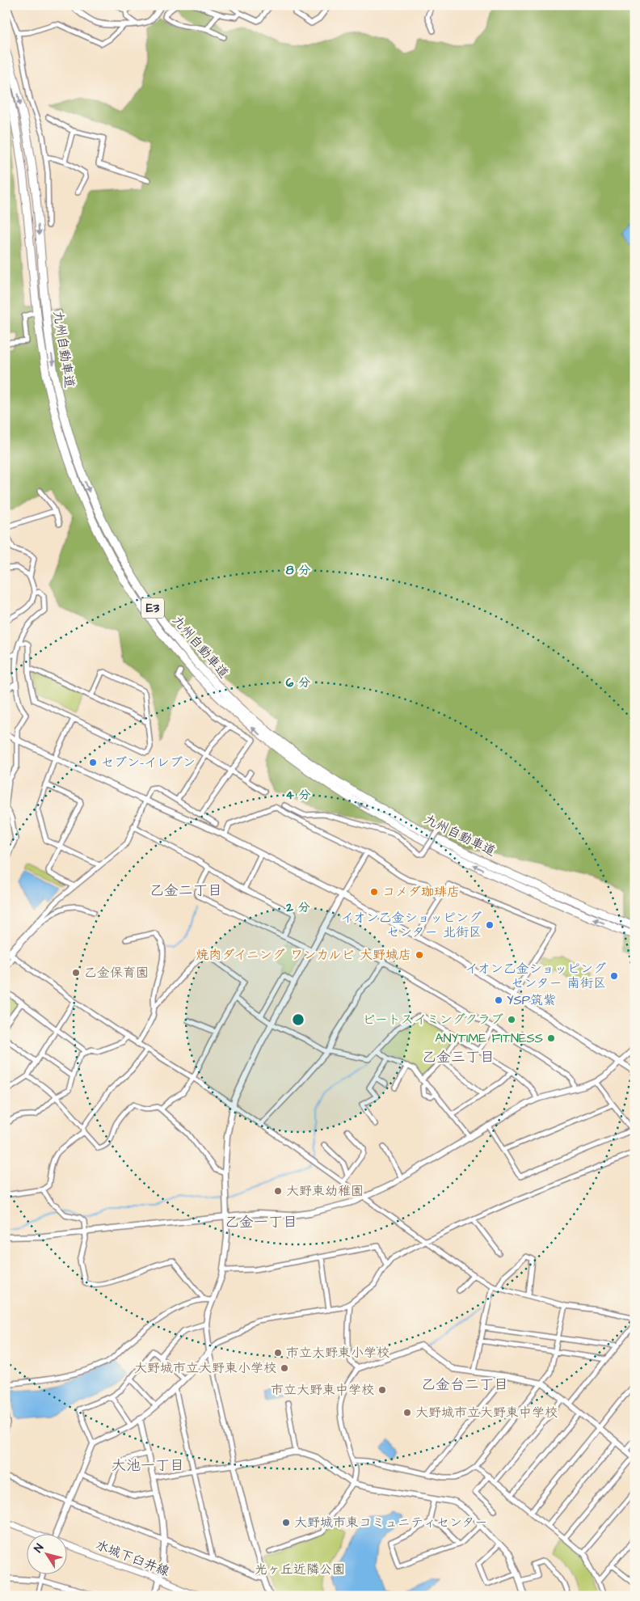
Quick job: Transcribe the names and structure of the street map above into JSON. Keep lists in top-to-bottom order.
{
  "streets": {
    "highway": ["九州自動車道", "E3"],
    "main road": ["水城下臼井線"]
  },
  "districts": [
    "乙金二丁目",
    "乙金三丁目",
    "乙金一丁目",
    "乙金台二丁目",
    "大池一丁目"
  ],
  "parks": ["光ヶ丘近隣公園"],
  "places": [
    "セブン-イレブン",
    "コメダ珈琲店",
    "イオン乙金ショッピング センター 北街区",
    "焼肉ダイニング ワンカルビ 大野城店",
    "乙金保育園",
    "イオン乙金ショッピング センター 南街区",
    "YSP筑紫",
    "ビートスイミングクラブ",
    "ANYTIME FITNESS",
    "大野東幼稚園",
    "市立大野東小学校",
    "大野城市立大野東小学校",
    "市立大野東中学校",
    "大野城市立大野東中学校",
    "大野城市東コミュニティセンター"
  ],
  "north": "top left",
  "rings": [
    "8 分",
    "6 分",
    "4 分",
    "2 分"
  ]
}
